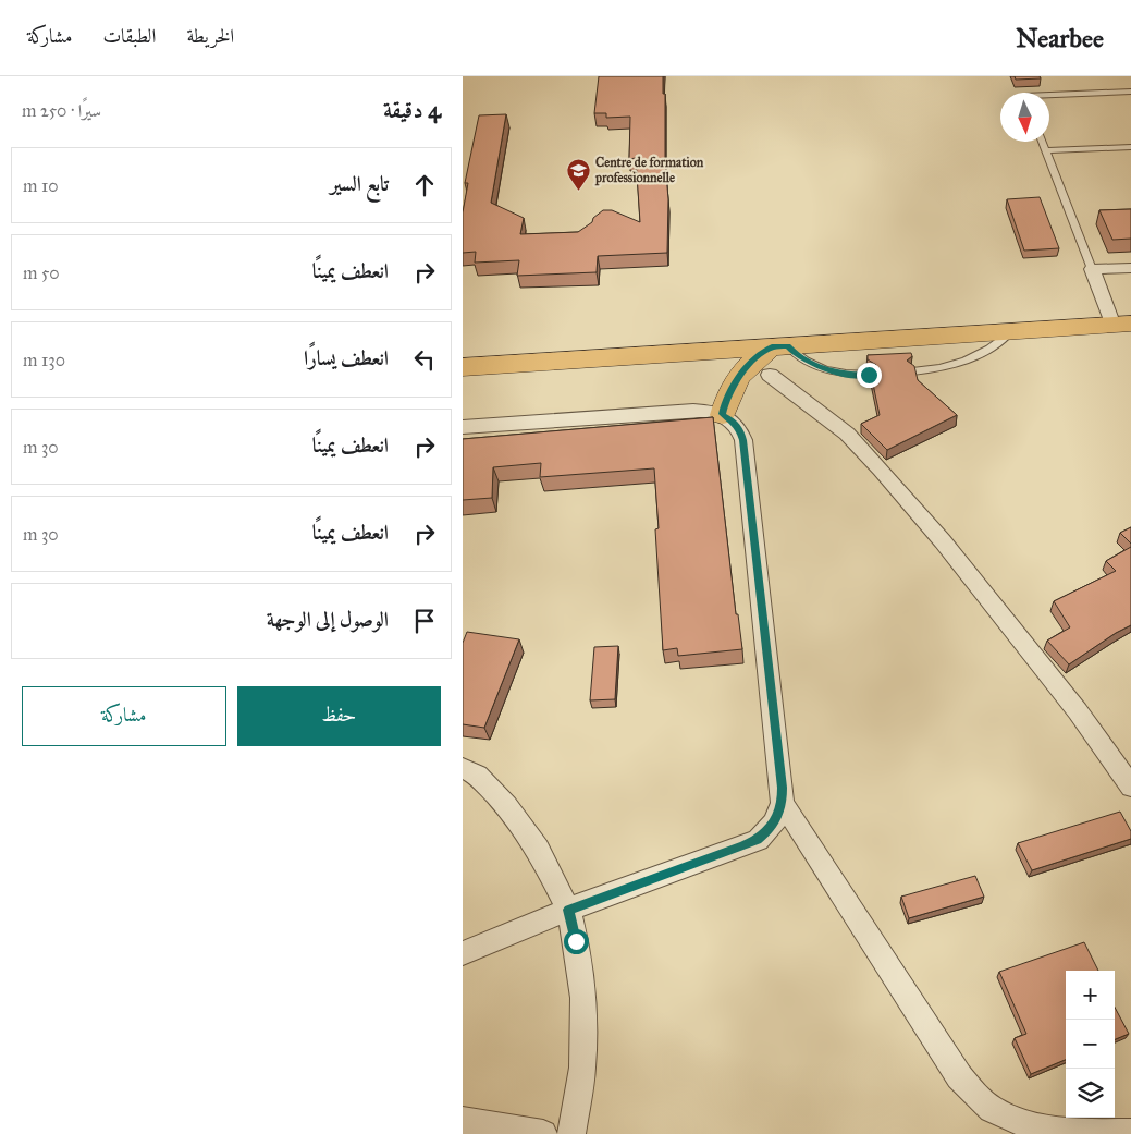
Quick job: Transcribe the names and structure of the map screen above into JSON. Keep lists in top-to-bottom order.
{
  "places": {
    "school or university": ["Centre de formation professionnelle"]
  },
  "north": "bottom",
  "page": {
    "header": "Nearbee",
    "nav": ["الخريطة", "الطبقات", "مشاركة"],
    "heading": ["4 دقيقة", "سيرًا · 250 m"],
    "list": [
      ["تابع السير", "10 m"],
      ["انعطف يمينًا", "50 m"],
      ["انعطف يسارًا", "130 m"],
      ["انعطف يمينًا", "30 m"],
      ["انعطف يمينًا", "30 m"],
      "الوصول إلى الوجهة"
    ],
    "buttons": ["حفظ", "مشاركة"],
    "map_buttons": ["+", "−"]
  }
}
